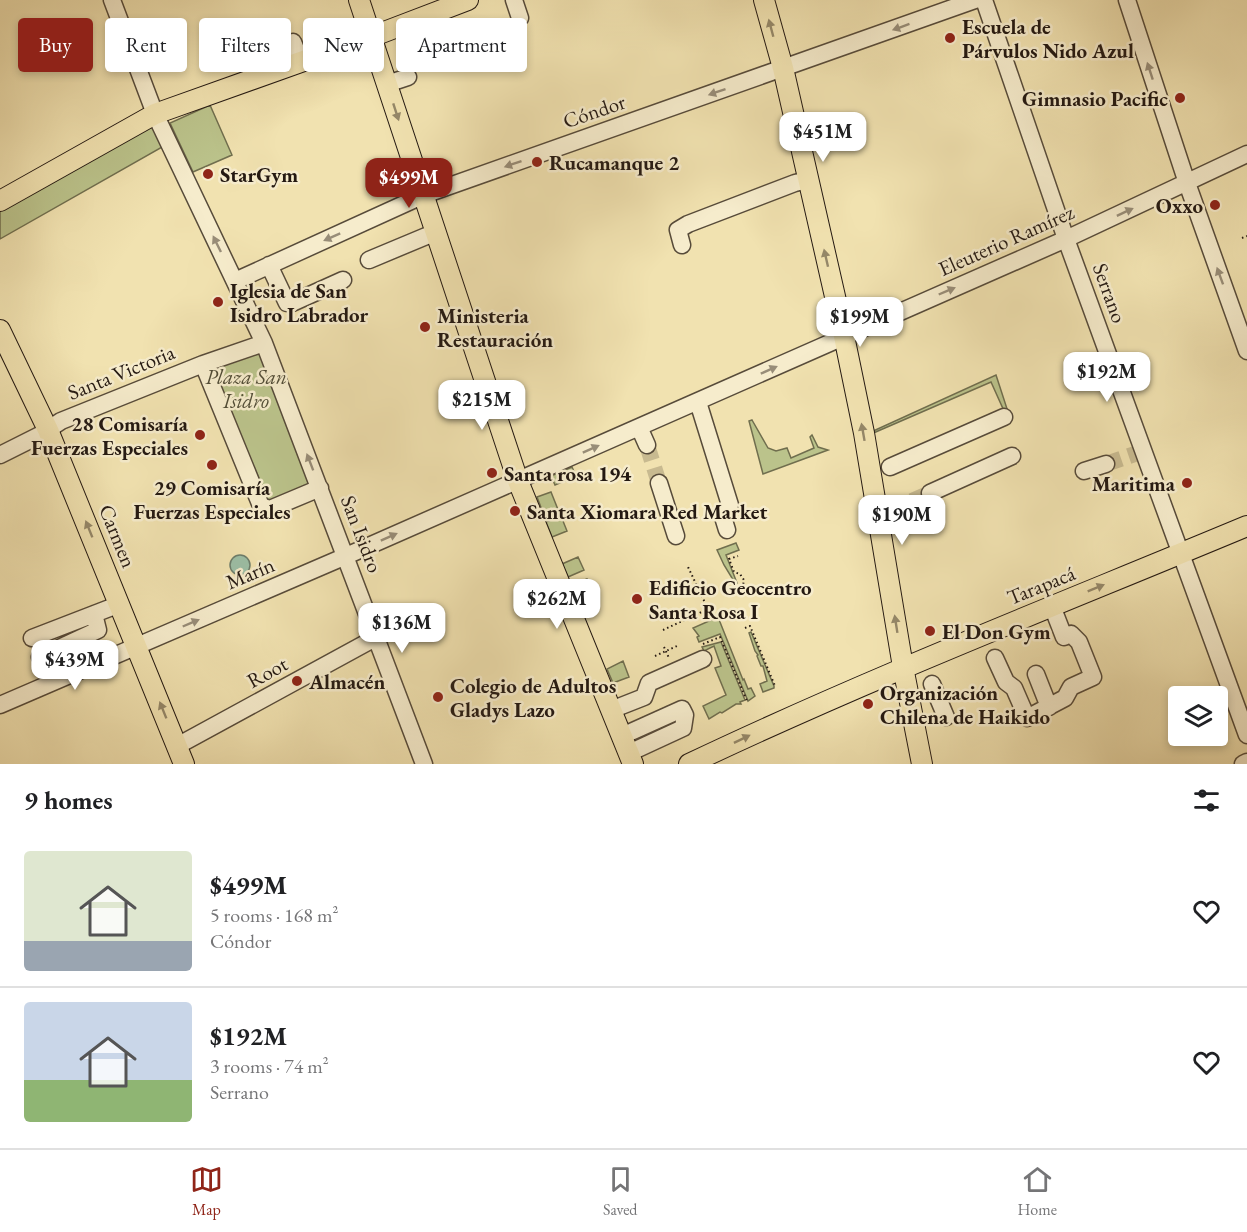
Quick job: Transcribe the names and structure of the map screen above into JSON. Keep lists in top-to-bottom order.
{
  "streets": {
    "main road": ["Carmen", "Tarapacá"],
    "street": [
      "Cóndor",
      "Eleuterio Ramírez",
      "Serrano",
      "Santa Victoria",
      "San Isidro",
      "Marín",
      "Root"
    ]
  },
  "crossings": [
    ["Cóndor", "San Isidro"],
    ["Eleuterio Ramírez", "Serrano"],
    ["Eleuterio Ramírez", "Marín"],
    ["Serrano", "Tarapacá"],
    ["Santa Victoria", "San Isidro"],
    ["Santa Victoria", "Carmen"],
    ["San Isidro", "Marín"],
    ["San Isidro", "Root"],
    ["Carmen", "Marín"],
    ["Carmen", "Root"]
  ],
  "one_way": [
    "Eleuterio Ramírez",
    "Carmen",
    "Marín",
    "Tarapacá"
  ],
  "parks": ["Plaza San Isidro"],
  "places": [
    "Escuela de Párvulos Nido Azul",
    "Gimnasio Pacific",
    "Rucamanque 2",
    "StarGym",
    "Oxxo",
    "Iglesia de San Isidro Labrador",
    "Ministeria Restauración",
    "28 Comisaría Fuerzas Especiales",
    "29 Comisaría Fuerzas Especiales",
    "Santa rosa 194",
    "Maritima",
    "Santa Xiomara Red Market",
    "Edificio Geocentro Santa Rosa I",
    "El Don Gym",
    "Almacén",
    "Colegio de Adultos Gladys Lazo",
    "Organización Chilena de Haikido"
  ],
  "page": {
    "chip": [
      "Buy",
      "Rent",
      "Filters",
      "New",
      "Apartment"
    ],
    "price": [
      "$451M",
      "$499M",
      "$199M",
      "$192M",
      "$215M",
      "$190M",
      "$262M",
      "$136M",
      "$439M"
    ],
    "heading": "9 homes",
    "list": [
      {
        "name": "$499M",
        "note": "5 rooms · 168 m² · Cóndor"
      },
      {
        "name": "$192M",
        "note": "3 rooms · 74 m² · Serrano"
      }
    ],
    "tabs": ["Map", "Saved", "Home"]
  }
}
